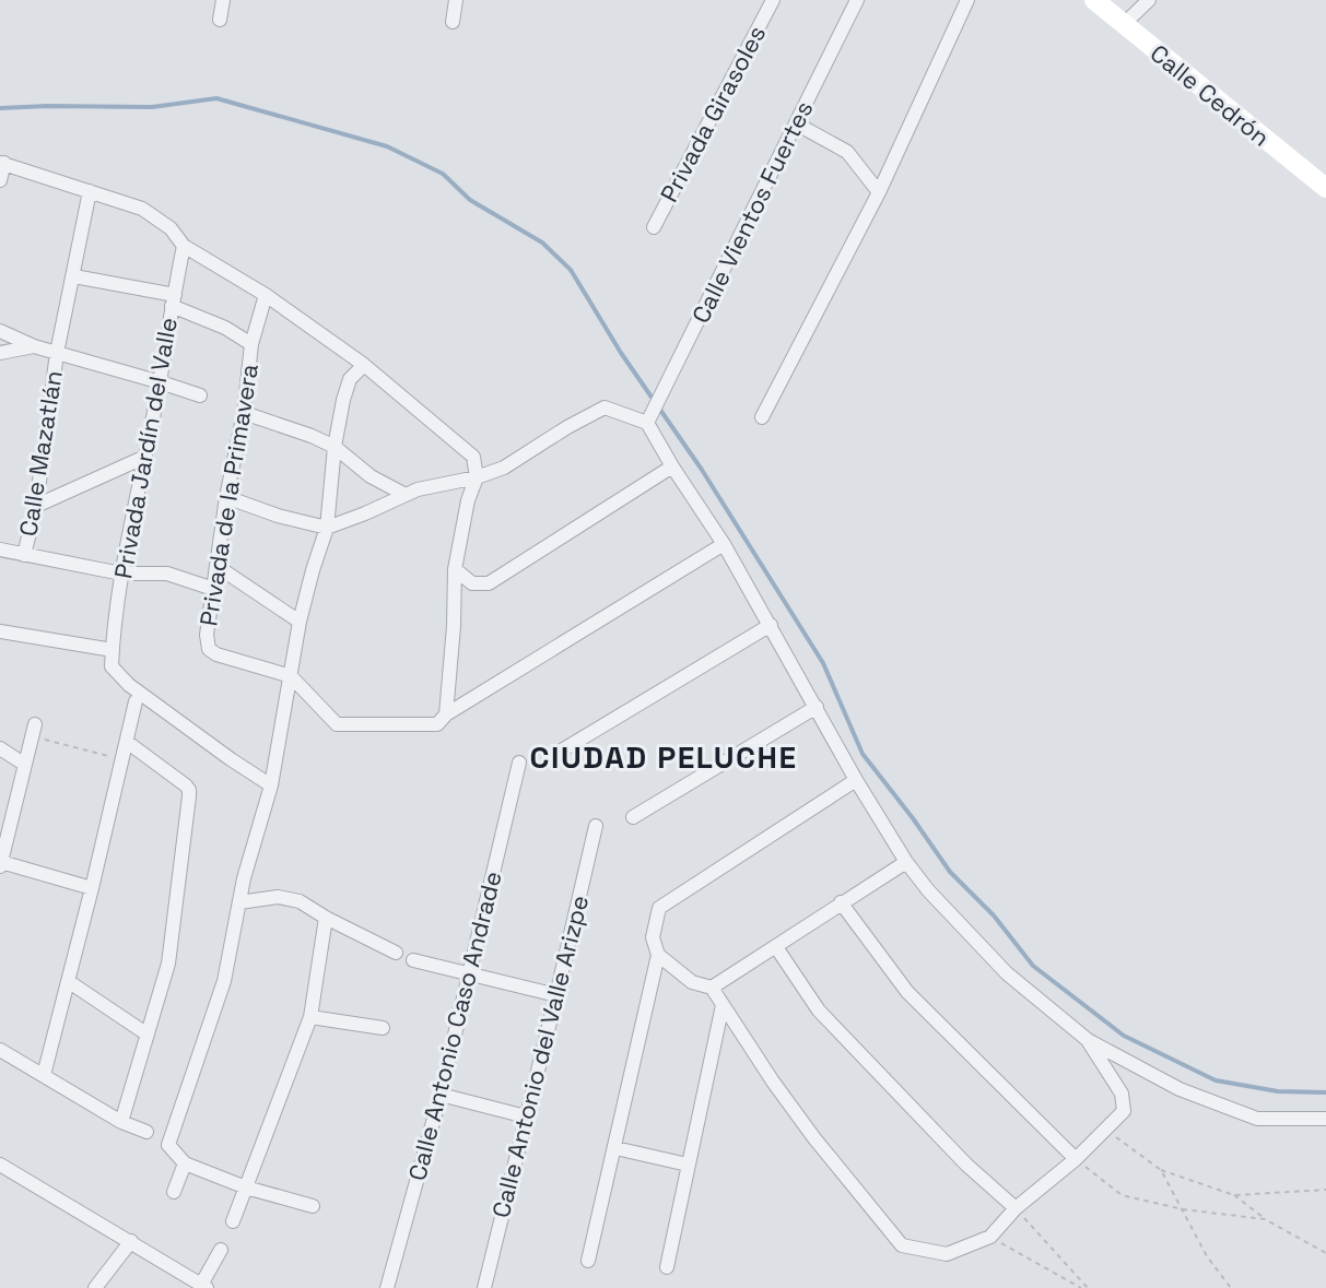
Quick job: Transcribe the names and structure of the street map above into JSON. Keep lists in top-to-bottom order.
{
  "streets": {
    "street": [
      "Calle Cedrón",
      "Privada Girasoles",
      "Calle Vientos Fuertes",
      "Privada Jardín del Valle",
      "Calle Mazatlán",
      "Privada de la Primavera",
      "Calle Antonio Caso Andrade",
      "Calle Antonio del Valle Arizpe"
    ]
  },
  "districts": ["CIUDAD PELUCHE"]
}
